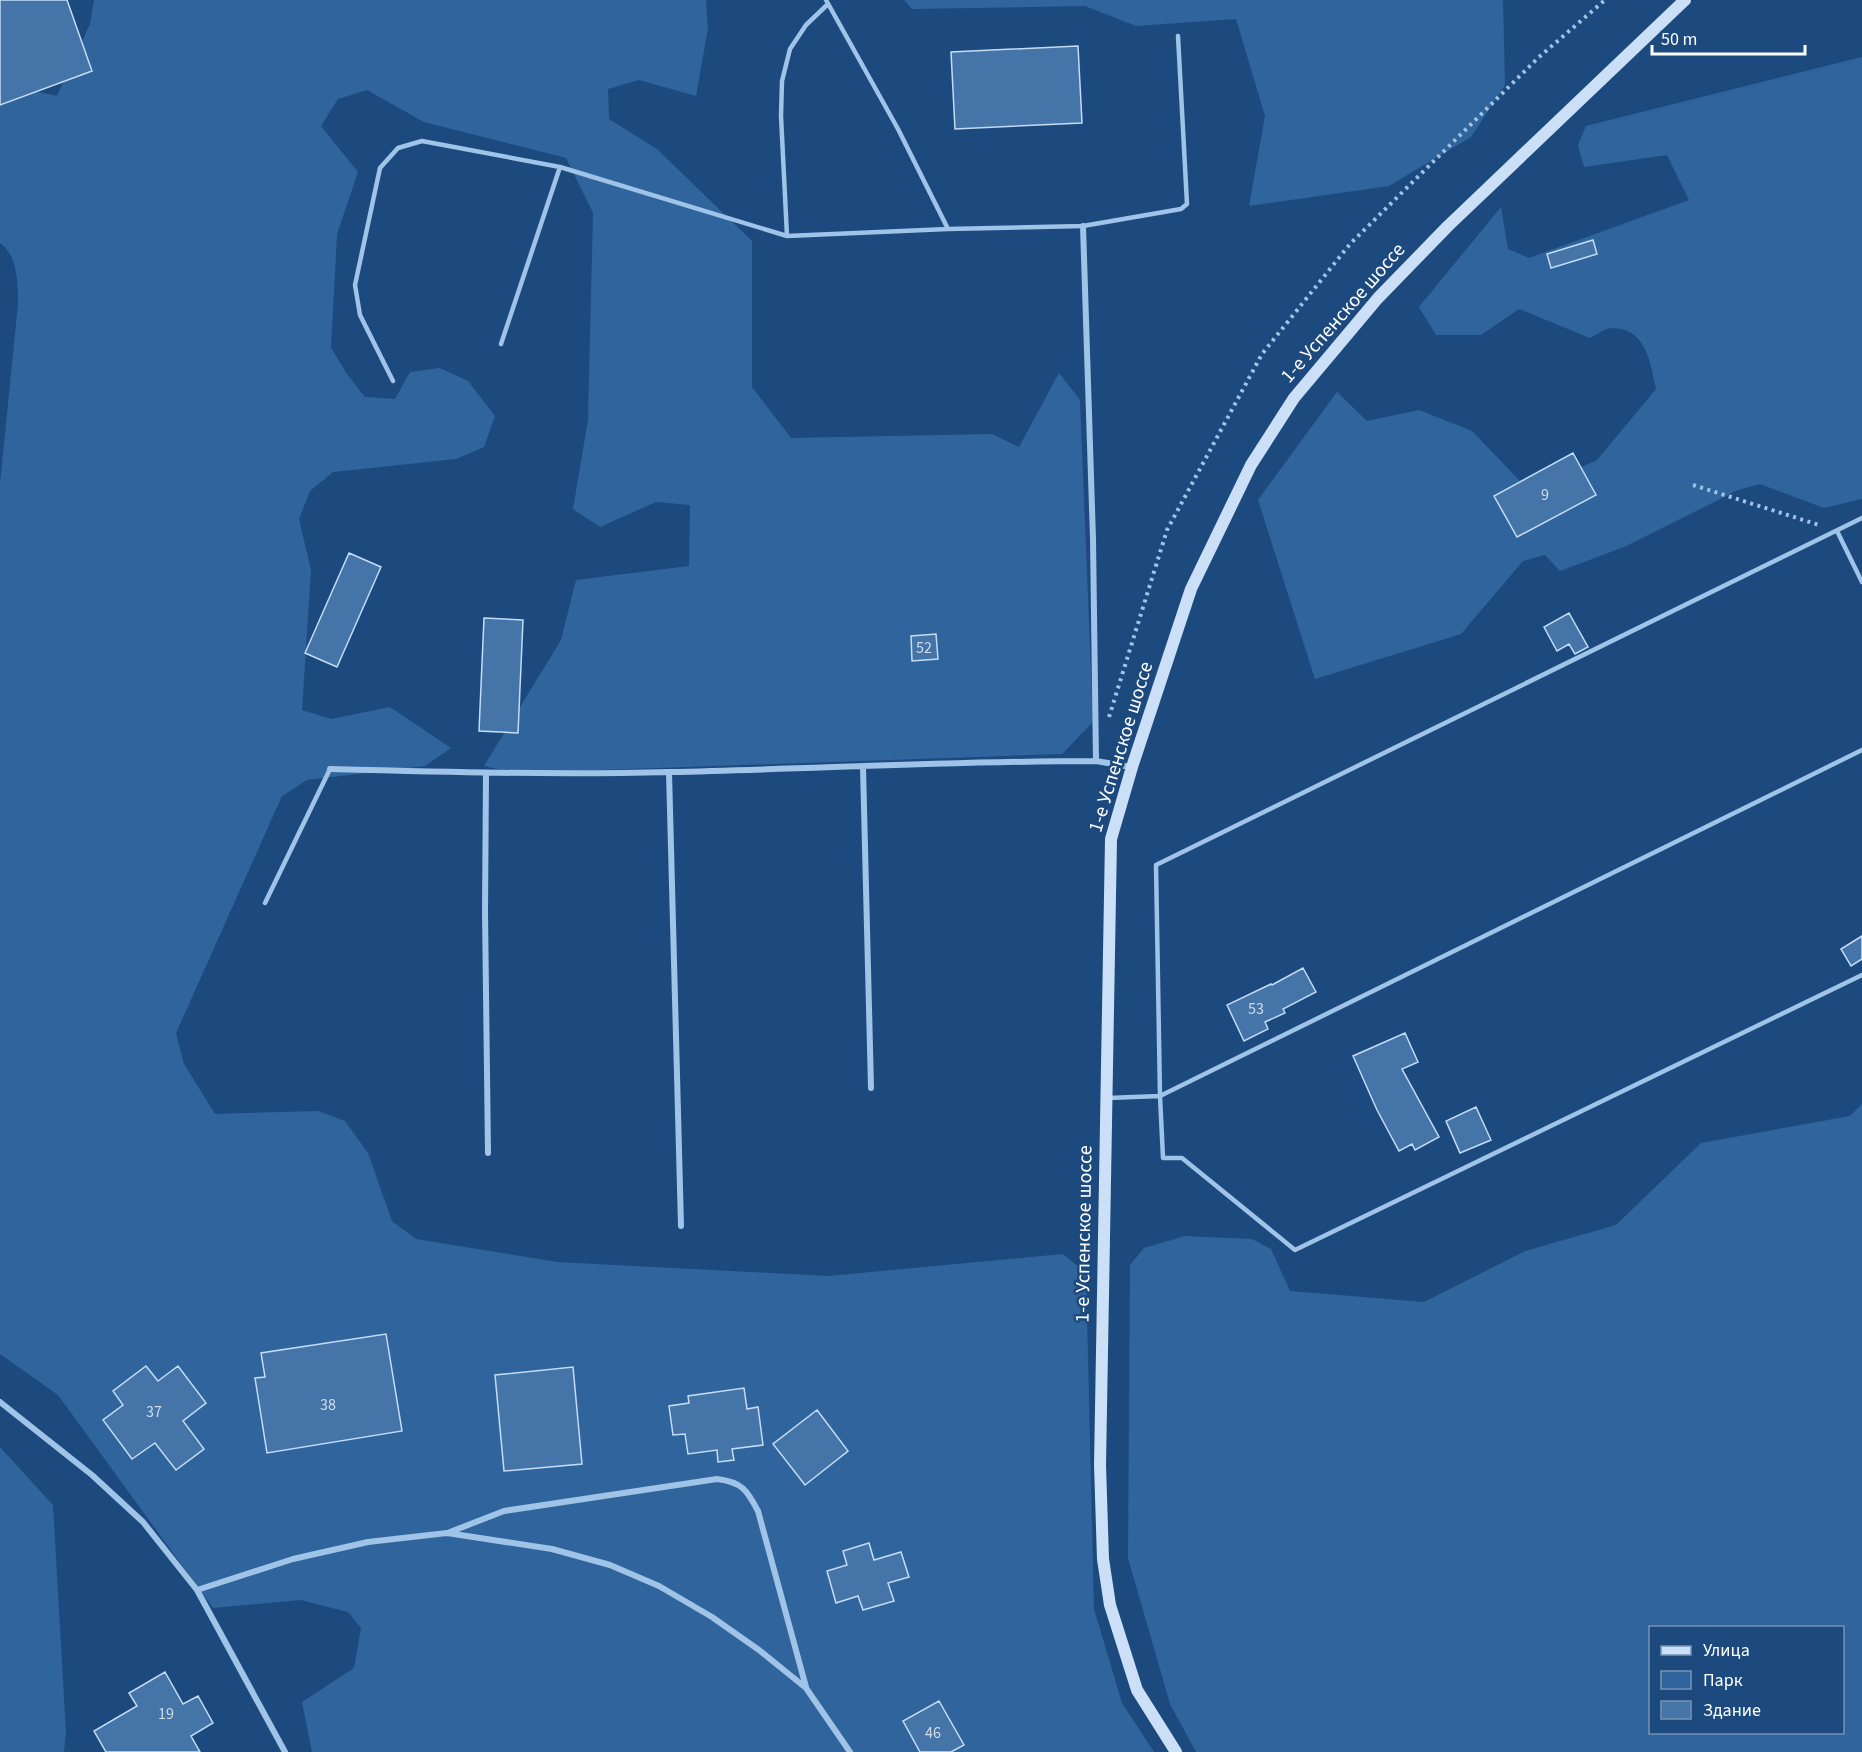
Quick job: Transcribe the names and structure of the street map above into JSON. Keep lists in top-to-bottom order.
{
  "streets": {
    "main road": ["1-е Успенское шоссе"]
  },
  "house_numbers": [
    "9",
    "52",
    "53",
    "38",
    "37",
    "19",
    "46"
  ],
  "legend": ["Улица", "Парк", "Здание"],
  "scale_bar": "50 m"
}
